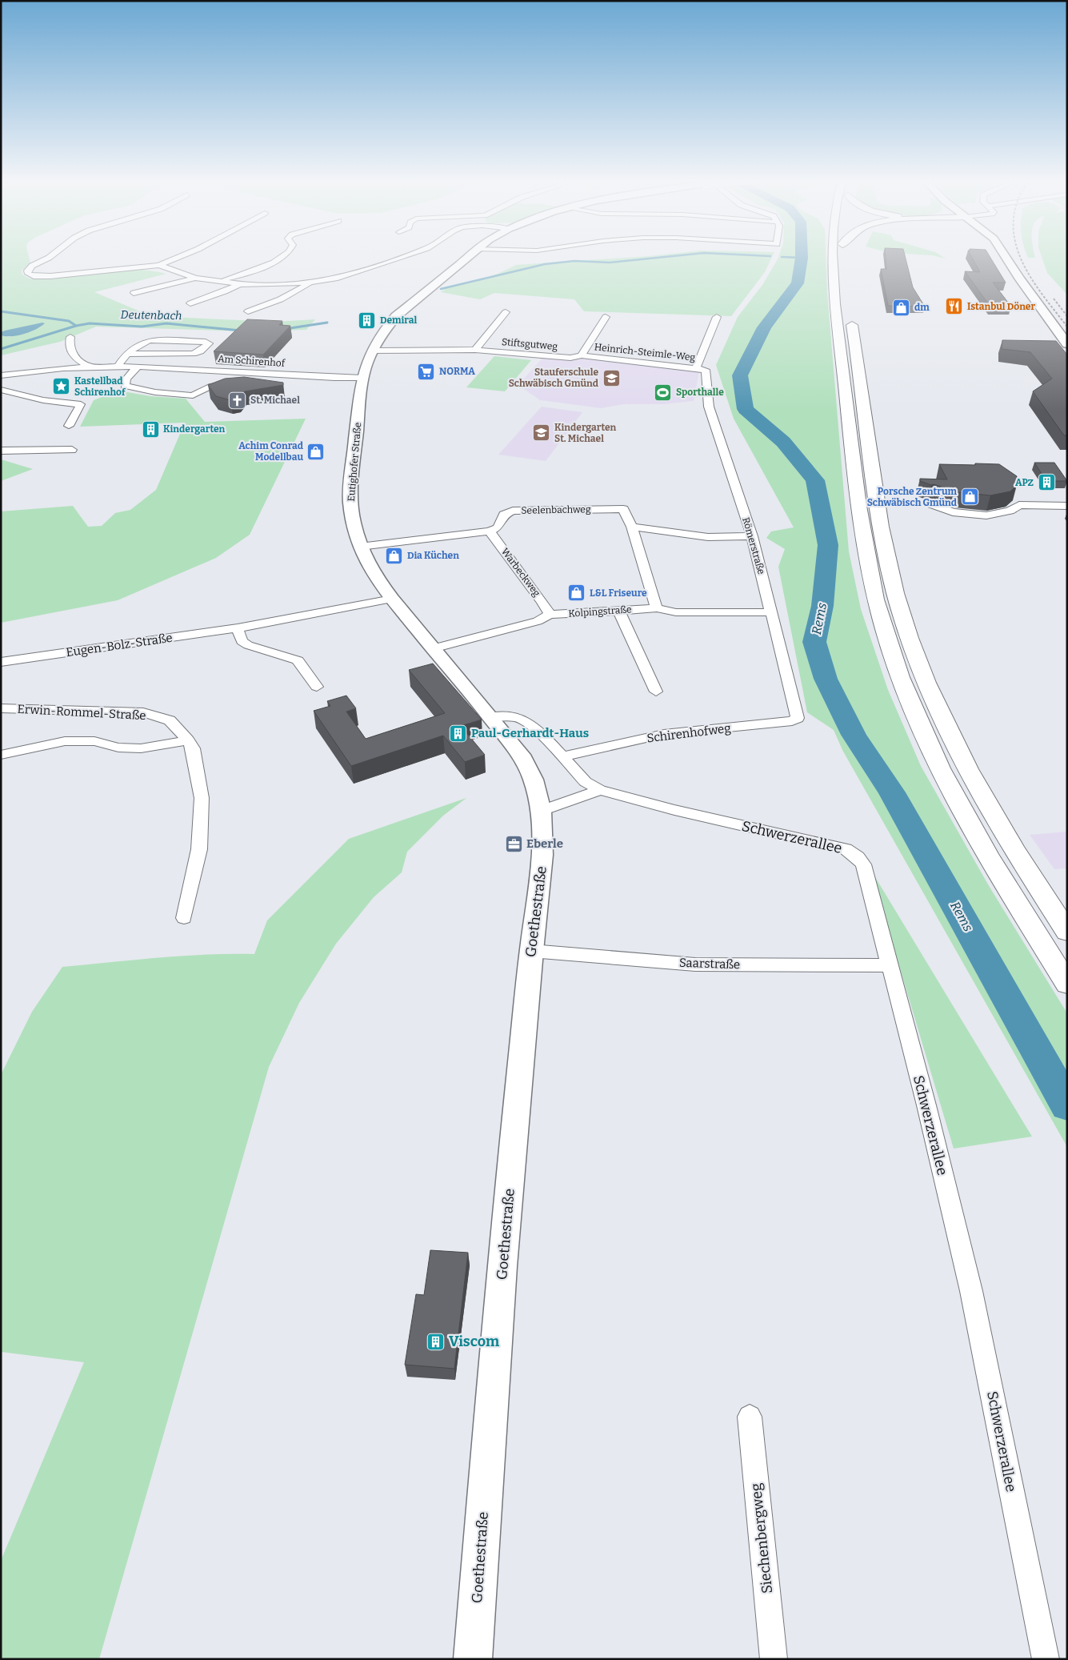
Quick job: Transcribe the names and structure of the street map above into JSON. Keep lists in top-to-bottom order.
{
  "streets": {
    "street": [
      "Stiftsgutweg",
      "Heinrich-Steimle-Weg",
      "Am Schirenhof",
      "Eutighofer Straße",
      "Seelenbachweg",
      "Römerstraße",
      "Warbeckweg",
      "Kolpingstraße",
      "Eugen-Bolz-Straße",
      "Erwin-Rommel-Straße",
      "Schirenhofweg",
      "Schwerzerallee",
      "Goethestraße",
      "Saarstraße",
      "Siechenbergweg"
    ]
  },
  "crossings": [
    ["Stiftsgutweg", "Heinrich-Steimle-Weg"],
    ["Stiftsgutweg", "Eutighofer Straße"],
    ["Heinrich-Steimle-Weg", "Römerstraße"],
    ["Am Schirenhof", "Eutighofer Straße"],
    ["Eutighofer Straße", "Kolpingstraße"],
    ["Eutighofer Straße", "Eugen-Bolz-Straße"],
    ["Eutighofer Straße", "Schwerzerallee"],
    ["Eutighofer Straße", "Goethestraße"],
    ["Seelenbachweg", "Warbeckweg"],
    ["Römerstraße", "Kolpingstraße"],
    ["Römerstraße", "Schirenhofweg"],
    ["Warbeckweg", "Kolpingstraße"],
    ["Schirenhofweg", "Schwerzerallee"],
    ["Schwerzerallee", "Saarstraße"],
    ["Goethestraße", "Saarstraße"]
  ],
  "water": ["Deutenbach", "Rems"],
  "places": {
    "restaurant": ["Istanbul Döner"],
    "shop": [
      "dm",
      "Achim Conrad Modellbau",
      "Porsche Zentrum Schwäbisch Gmünd",
      "Dia Küchen",
      "L&L Friseure"
    ],
    "building": [
      "Demiral",
      "Kindergarten",
      "APZ",
      "Paul-Gerhardt-Haus",
      "Viscom"
    ],
    "supermarket": ["NORMA"],
    "school or university": ["Stauferschule Schwäbisch Gmünd", "Kindergarten St. Michael"],
    "place": ["Kastellbad Schirenhof"],
    "sports": ["Sporthalle"],
    "church": ["St. Michael"],
    "office": ["Eberle"]
  }
}
